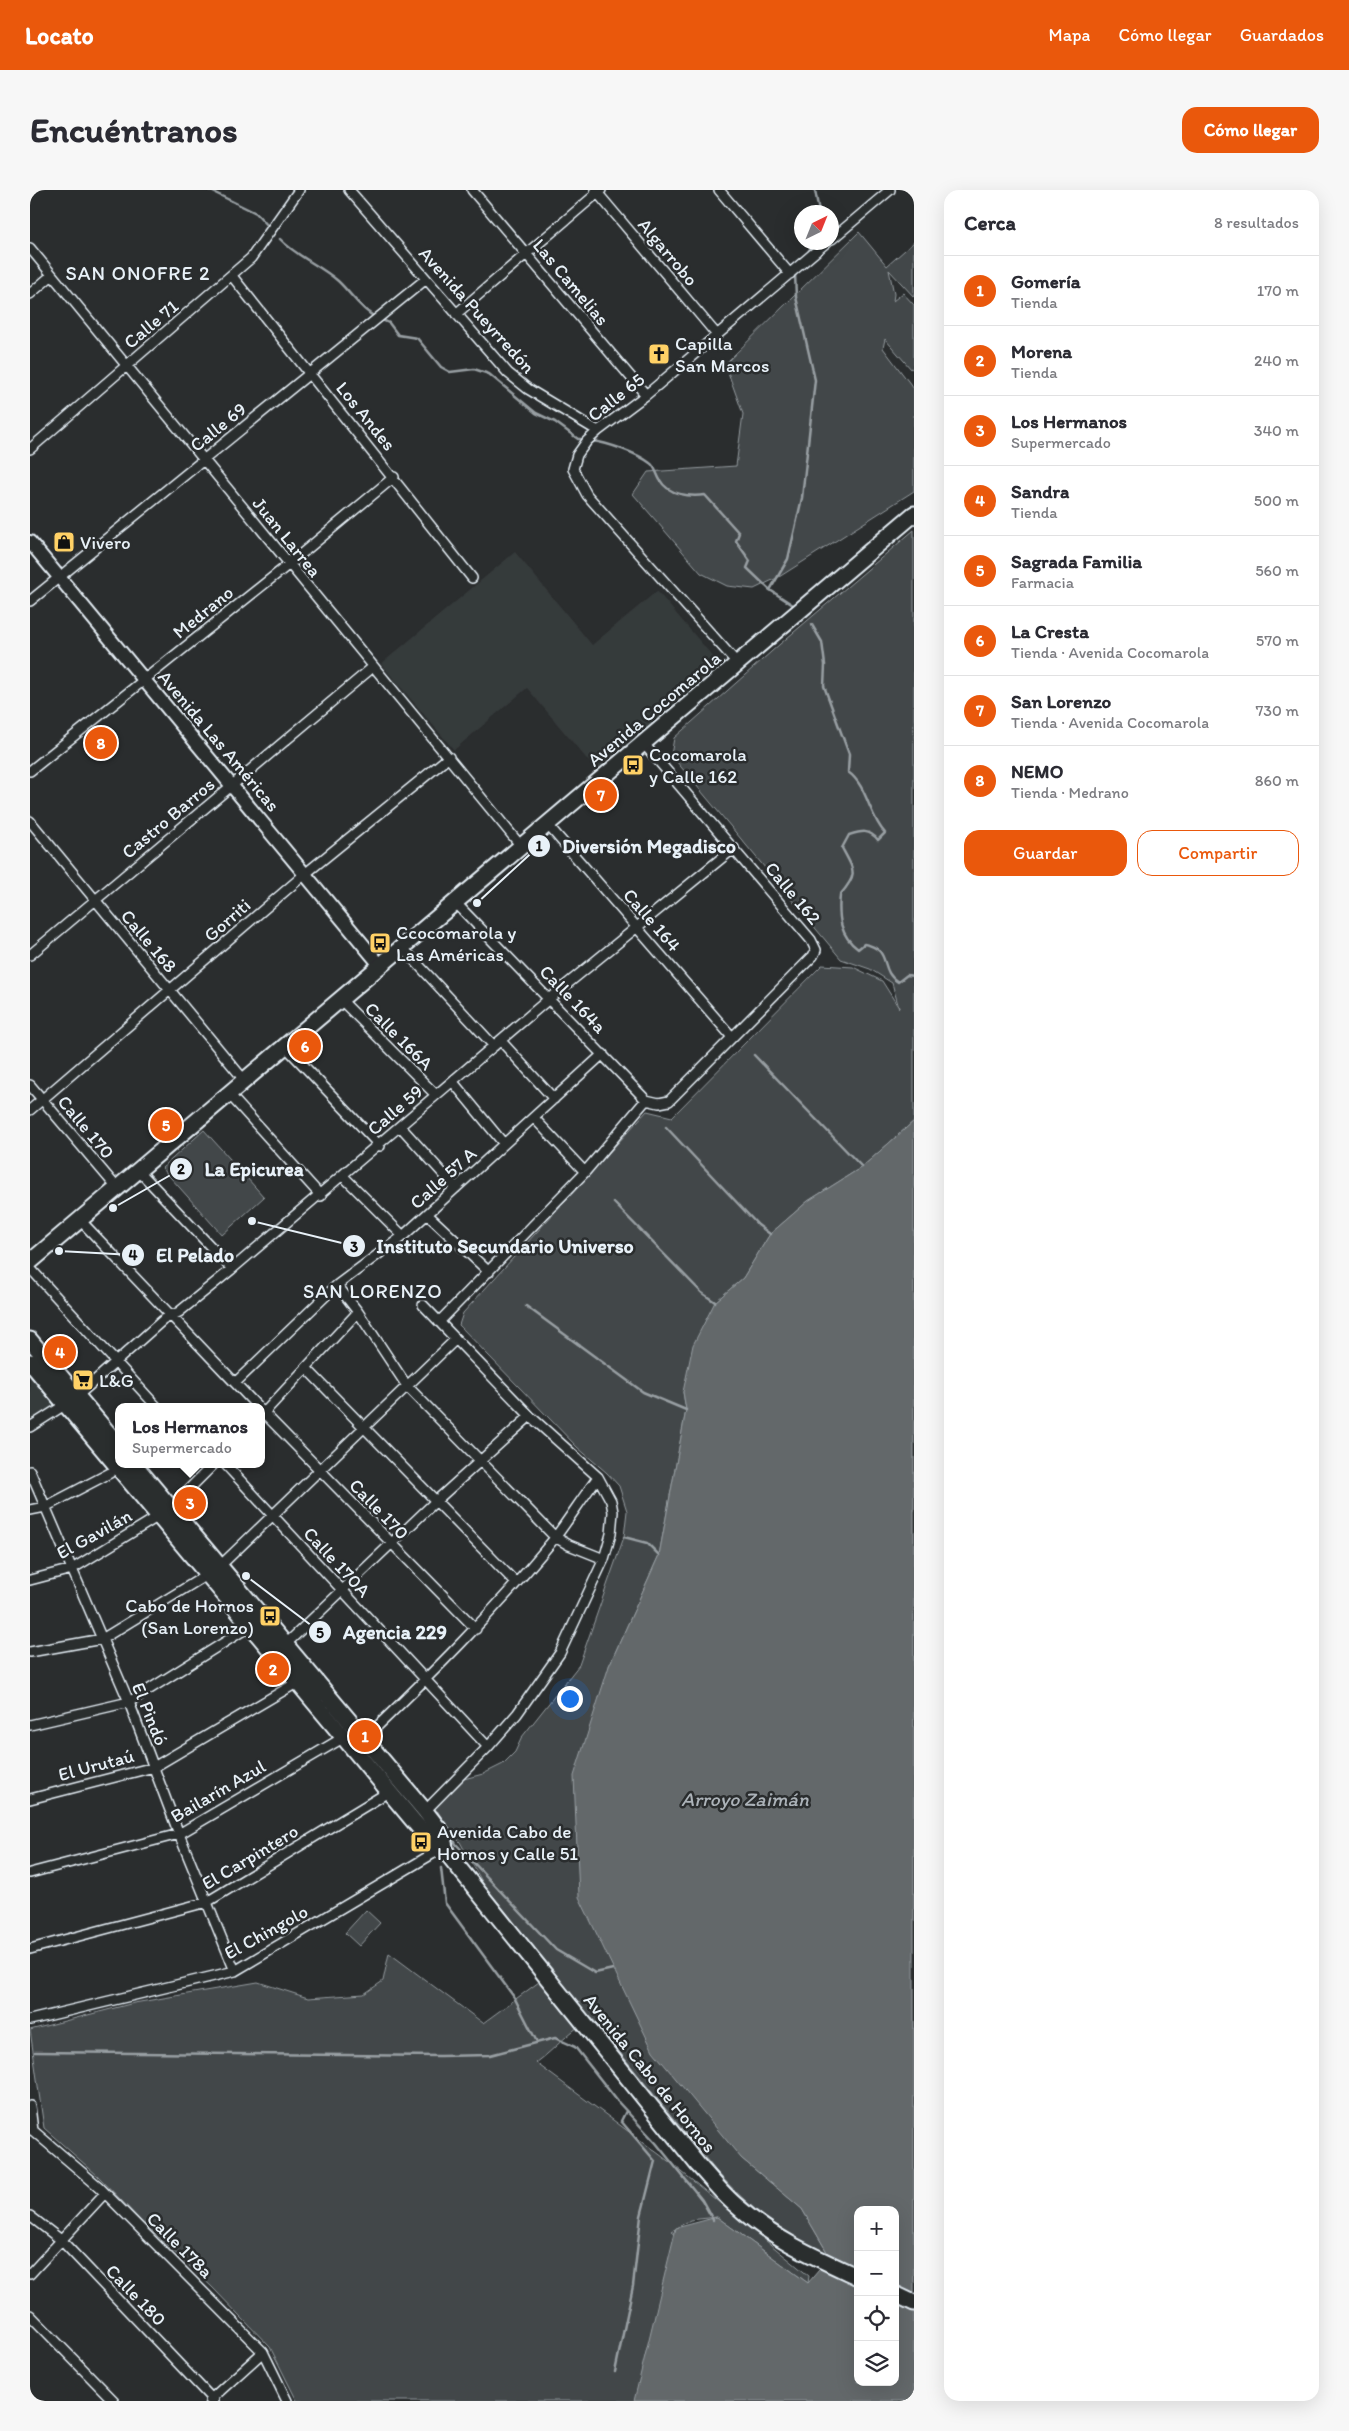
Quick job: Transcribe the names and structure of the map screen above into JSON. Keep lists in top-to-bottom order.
{
  "streets": {
    "main road": ["Avenida Cocomarola", "Avenida Las Américas", "Avenida Cabo de Hornos"],
    "street": [
      "Algarrobo",
      "Las Camelias",
      "Avenida Pueyrredón",
      "Calle 71",
      "Calle 65",
      "Los Andes",
      "Calle 69",
      "Juan Larrea",
      "Medrano",
      "Castro Barros",
      "Calle 162",
      "Gorriti",
      "Calle 164",
      "Calle 168",
      "Calle 164a",
      "Calle 166A",
      "Calle 59",
      "Calle 170",
      "Calle 57 A",
      "El Gavilán",
      "Calle 170A",
      "El Pindó",
      "El Urutaú",
      "Bailarín Azul",
      "El Carpintero",
      "El Chingolo",
      "Calle 178a",
      "Calle 180"
    ]
  },
  "crossings": [
    ["Algarrobo", "Calle 65"],
    ["Las Camelias", "Calle 65"],
    ["Avenida Pueyrredón", "Calle 65"],
    ["Avenida Pueyrredón", "Calle 69"],
    ["Calle 71", "Los Andes"],
    ["Calle 71", "Juan Larrea"],
    ["Calle 65", "Avenida Cocomarola"],
    ["Los Andes", "Calle 69"],
    ["Los Andes", "Medrano"],
    ["Calle 69", "Juan Larrea"],
    ["Calle 69", "Avenida Las Américas"],
    ["Juan Larrea", "Medrano"],
    ["Juan Larrea", "Avenida Cocomarola"],
    ["Juan Larrea", "Castro Barros"],
    ["Juan Larrea", "Gorriti"],
    ["Medrano", "Avenida Las Américas"],
    ["Avenida Cocomarola", "Avenida Las Américas"],
    ["Avenida Cocomarola", "Calle 162"],
    ["Avenida Cocomarola", "Calle 164"],
    ["Avenida Cocomarola", "Calle 168"],
    ["Avenida Cocomarola", "Calle 164a"],
    ["Avenida Cocomarola", "Calle 166A"],
    ["Avenida Cocomarola", "Calle 170"],
    ["Avenida Las Américas", "Castro Barros"],
    ["Avenida Las Américas", "Gorriti"],
    ["Castro Barros", "Calle 168"],
    ["Calle 162", "Calle 164"],
    ["Calle 162", "Calle 59"],
    ["Gorriti", "Calle 168"],
    ["Gorriti", "Calle 170"],
    ["Calle 164", "Calle 59"],
    ["Calle 164a", "Calle 59"],
    ["Calle 164a", "Calle 57 A"],
    ["Calle 166A", "Calle 59"],
    ["Calle 59", "Calle 170"],
    ["Calle 59", "Avenida Cabo de Hornos"],
    ["Calle 170", "Calle 57 A"],
    ["Calle 170", "Bailarín Azul"],
    ["El Gavilán", "El Pindó"],
    ["El Gavilán", "Avenida Cabo de Hornos"],
    ["Calle 170A", "Bailarín Azul"],
    ["El Pindó", "El Urutaú"],
    ["El Pindó", "Bailarín Azul"],
    ["El Pindó", "El Carpintero"],
    ["El Pindó", "El Chingolo"],
    ["El Urutaú", "Avenida Cabo de Hornos"],
    ["Bailarín Azul", "Avenida Cabo de Hornos"],
    ["El Carpintero", "Avenida Cabo de Hornos"],
    ["El Chingolo", "Avenida Cabo de Hornos"]
  ],
  "districts": ["SAN ONOFRE 2", "SAN LORENZO"],
  "water": ["Arroyo Zaimán"],
  "places": {
    "church": ["Capilla San Marcos"],
    "shop": ["Vivero"],
    "bus stop": [
      "Cocomarola y Calle 162",
      "Ccocomarola y Las Américas",
      "Cabo de Hornos (San Lorenzo)",
      "Avenida Cabo de Hornos y Calle 51"
    ],
    "other": [
      "Diversión Megadisco",
      "La Epicurea",
      "Instituto Secundario Universo",
      "El Pelado",
      "Agencia 229"
    ],
    "supermarket": ["L&G"]
  },
  "north": "top right",
  "page": {
    "header": "Locato",
    "nav": ["Mapa", "Cómo llegar", "Guardados"],
    "buttons": [
      "Cómo llegar",
      ["Guardar", "Compartir"]
    ],
    "title": "Encuéntranos",
    "heading": ["Cerca", "8 resultados"],
    "list": [
      {
        "mark": "1",
        "name": "Gomería",
        "note": "Tienda",
        "value": "170 m"
      },
      {
        "mark": "2",
        "name": "Morena",
        "note": "Tienda",
        "value": "240 m"
      },
      {
        "mark": "3",
        "name": "Los Hermanos",
        "note": "Supermercado",
        "value": "340 m"
      },
      {
        "mark": "4",
        "name": "Sandra",
        "note": "Tienda",
        "value": "500 m"
      },
      {
        "mark": "5",
        "name": "Sagrada Familia",
        "note": "Farmacia",
        "value": "560 m"
      },
      {
        "mark": "6",
        "name": "La Cresta",
        "note": "Tienda · Avenida Cocomarola",
        "value": "570 m"
      },
      {
        "mark": "7",
        "name": "San Lorenzo",
        "note": "Tienda · Avenida Cocomarola",
        "value": "730 m"
      },
      {
        "mark": "8",
        "name": "NEMO",
        "note": "Tienda · Medrano",
        "value": "860 m"
      }
    ],
    "pins": [
      "8",
      "7",
      "6",
      "5",
      "4",
      "3",
      "2",
      "1"
    ],
    "popup": ["Los Hermanos", "Supermercado"],
    "map_buttons": ["+", "−"]
  }
}
